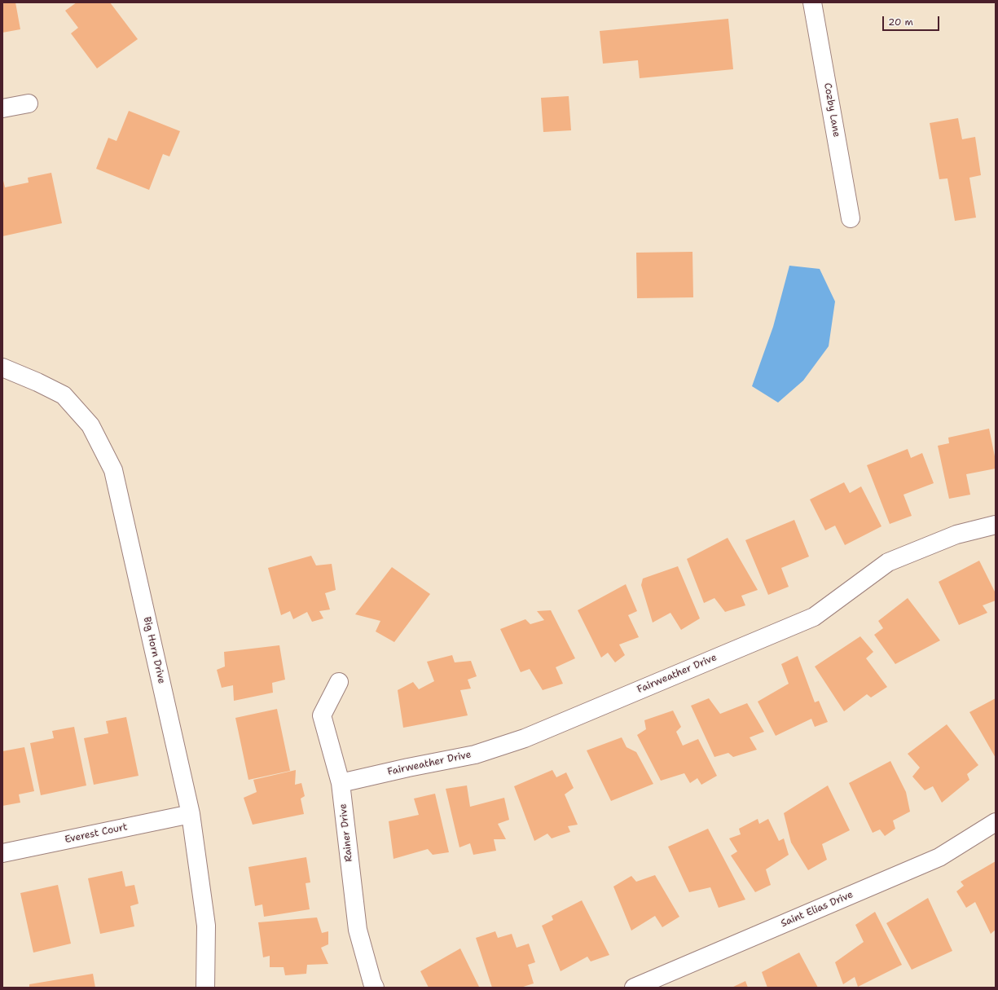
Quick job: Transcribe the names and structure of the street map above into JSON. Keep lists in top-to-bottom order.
{
  "streets": {
    "street": [
      "Cozby Lane",
      "Big Horn Drive",
      "Fairweather Drive",
      "Rainer Drive",
      "Everest Court",
      "Saint Elias Drive"
    ]
  },
  "crossings": [
    ["Big Horn Drive", "Everest Court"],
    ["Fairweather Drive", "Rainer Drive"]
  ],
  "scale_bar": "20 m"
}
